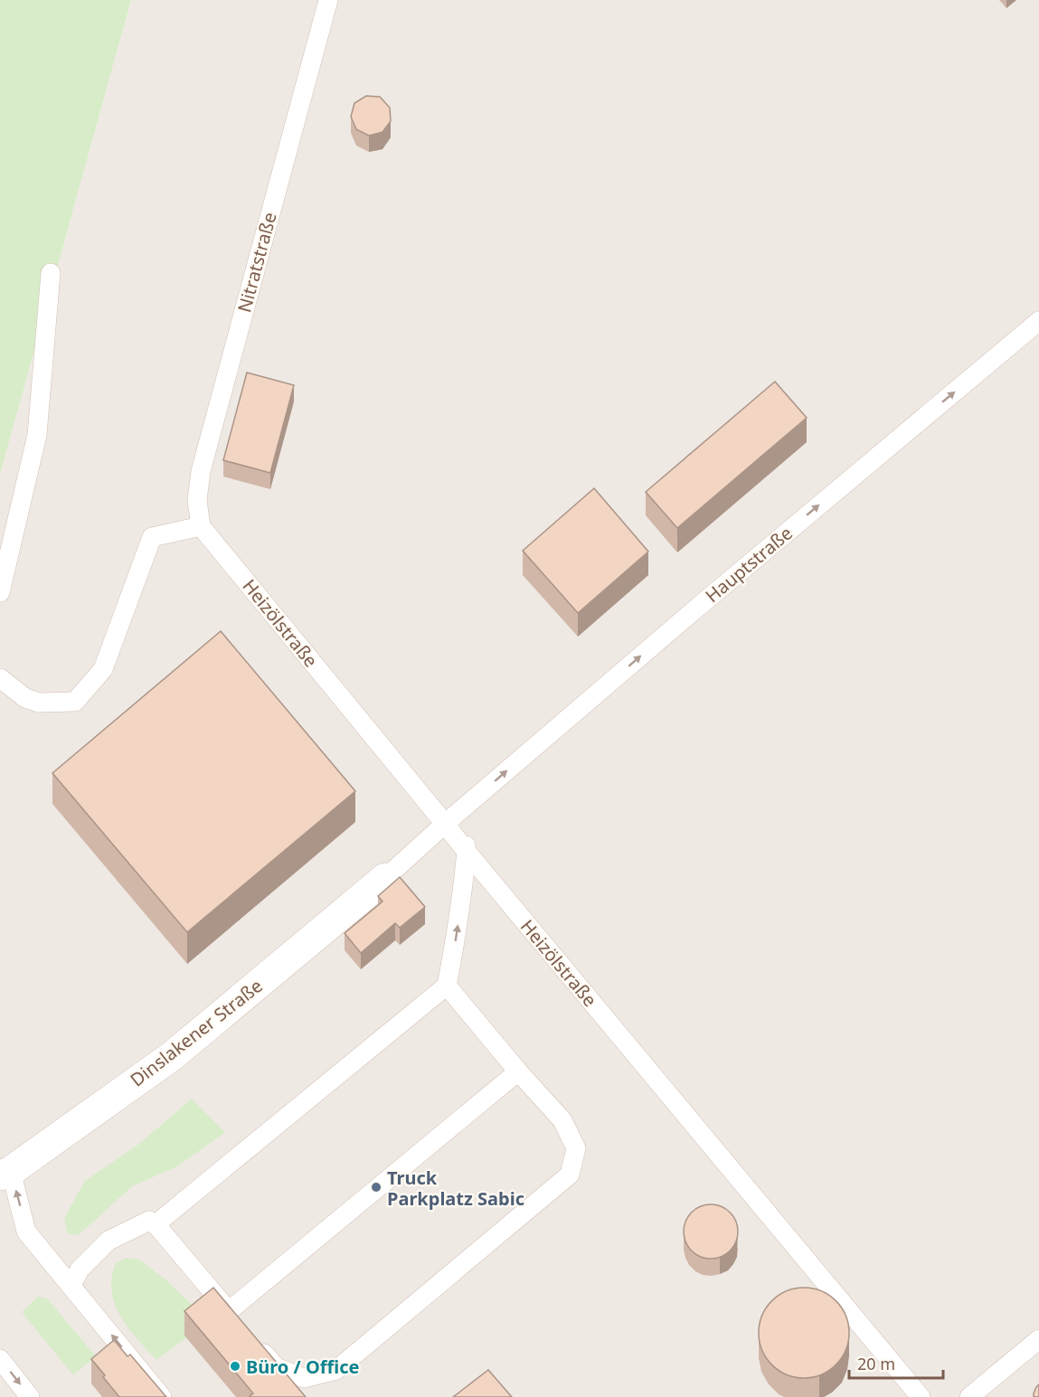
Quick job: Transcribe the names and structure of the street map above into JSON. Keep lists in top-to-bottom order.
{
  "streets": {
    "street": ["Dinslakener Straße"],
    "lane": ["Nitratstraße", "Hauptstraße", "Heizölstraße"]
  },
  "crossings": [
    ["Nitratstraße", "Heizölstraße"],
    ["Hauptstraße", "Heizölstraße"],
    ["Hauptstraße", "Dinslakener Straße"]
  ],
  "one_way": ["Hauptstraße"],
  "places": ["Truck Parkplatz Sabic", "Büro / Office"],
  "scale_bar": "20 m"
}
